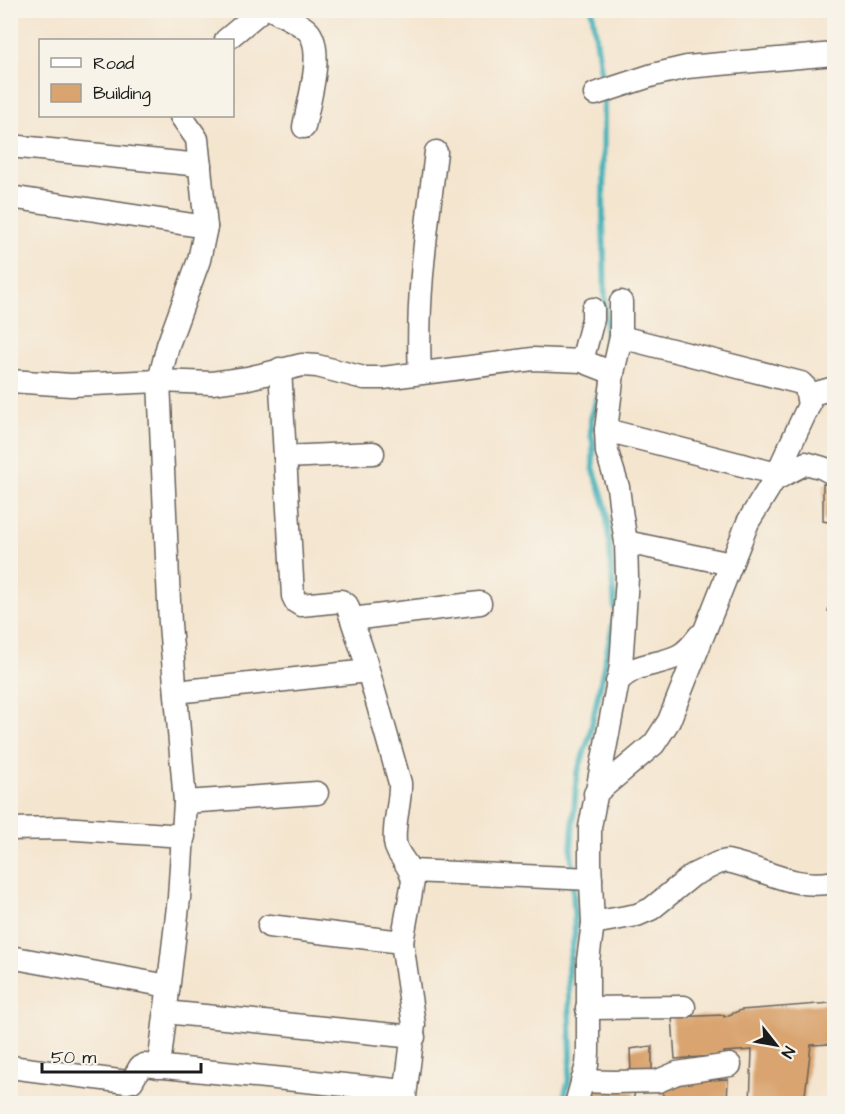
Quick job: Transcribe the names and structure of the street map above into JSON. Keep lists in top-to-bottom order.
{
  "legend": ["Road", "Building"],
  "scale_bar": "50 m",
  "north": "bottom right"
}
